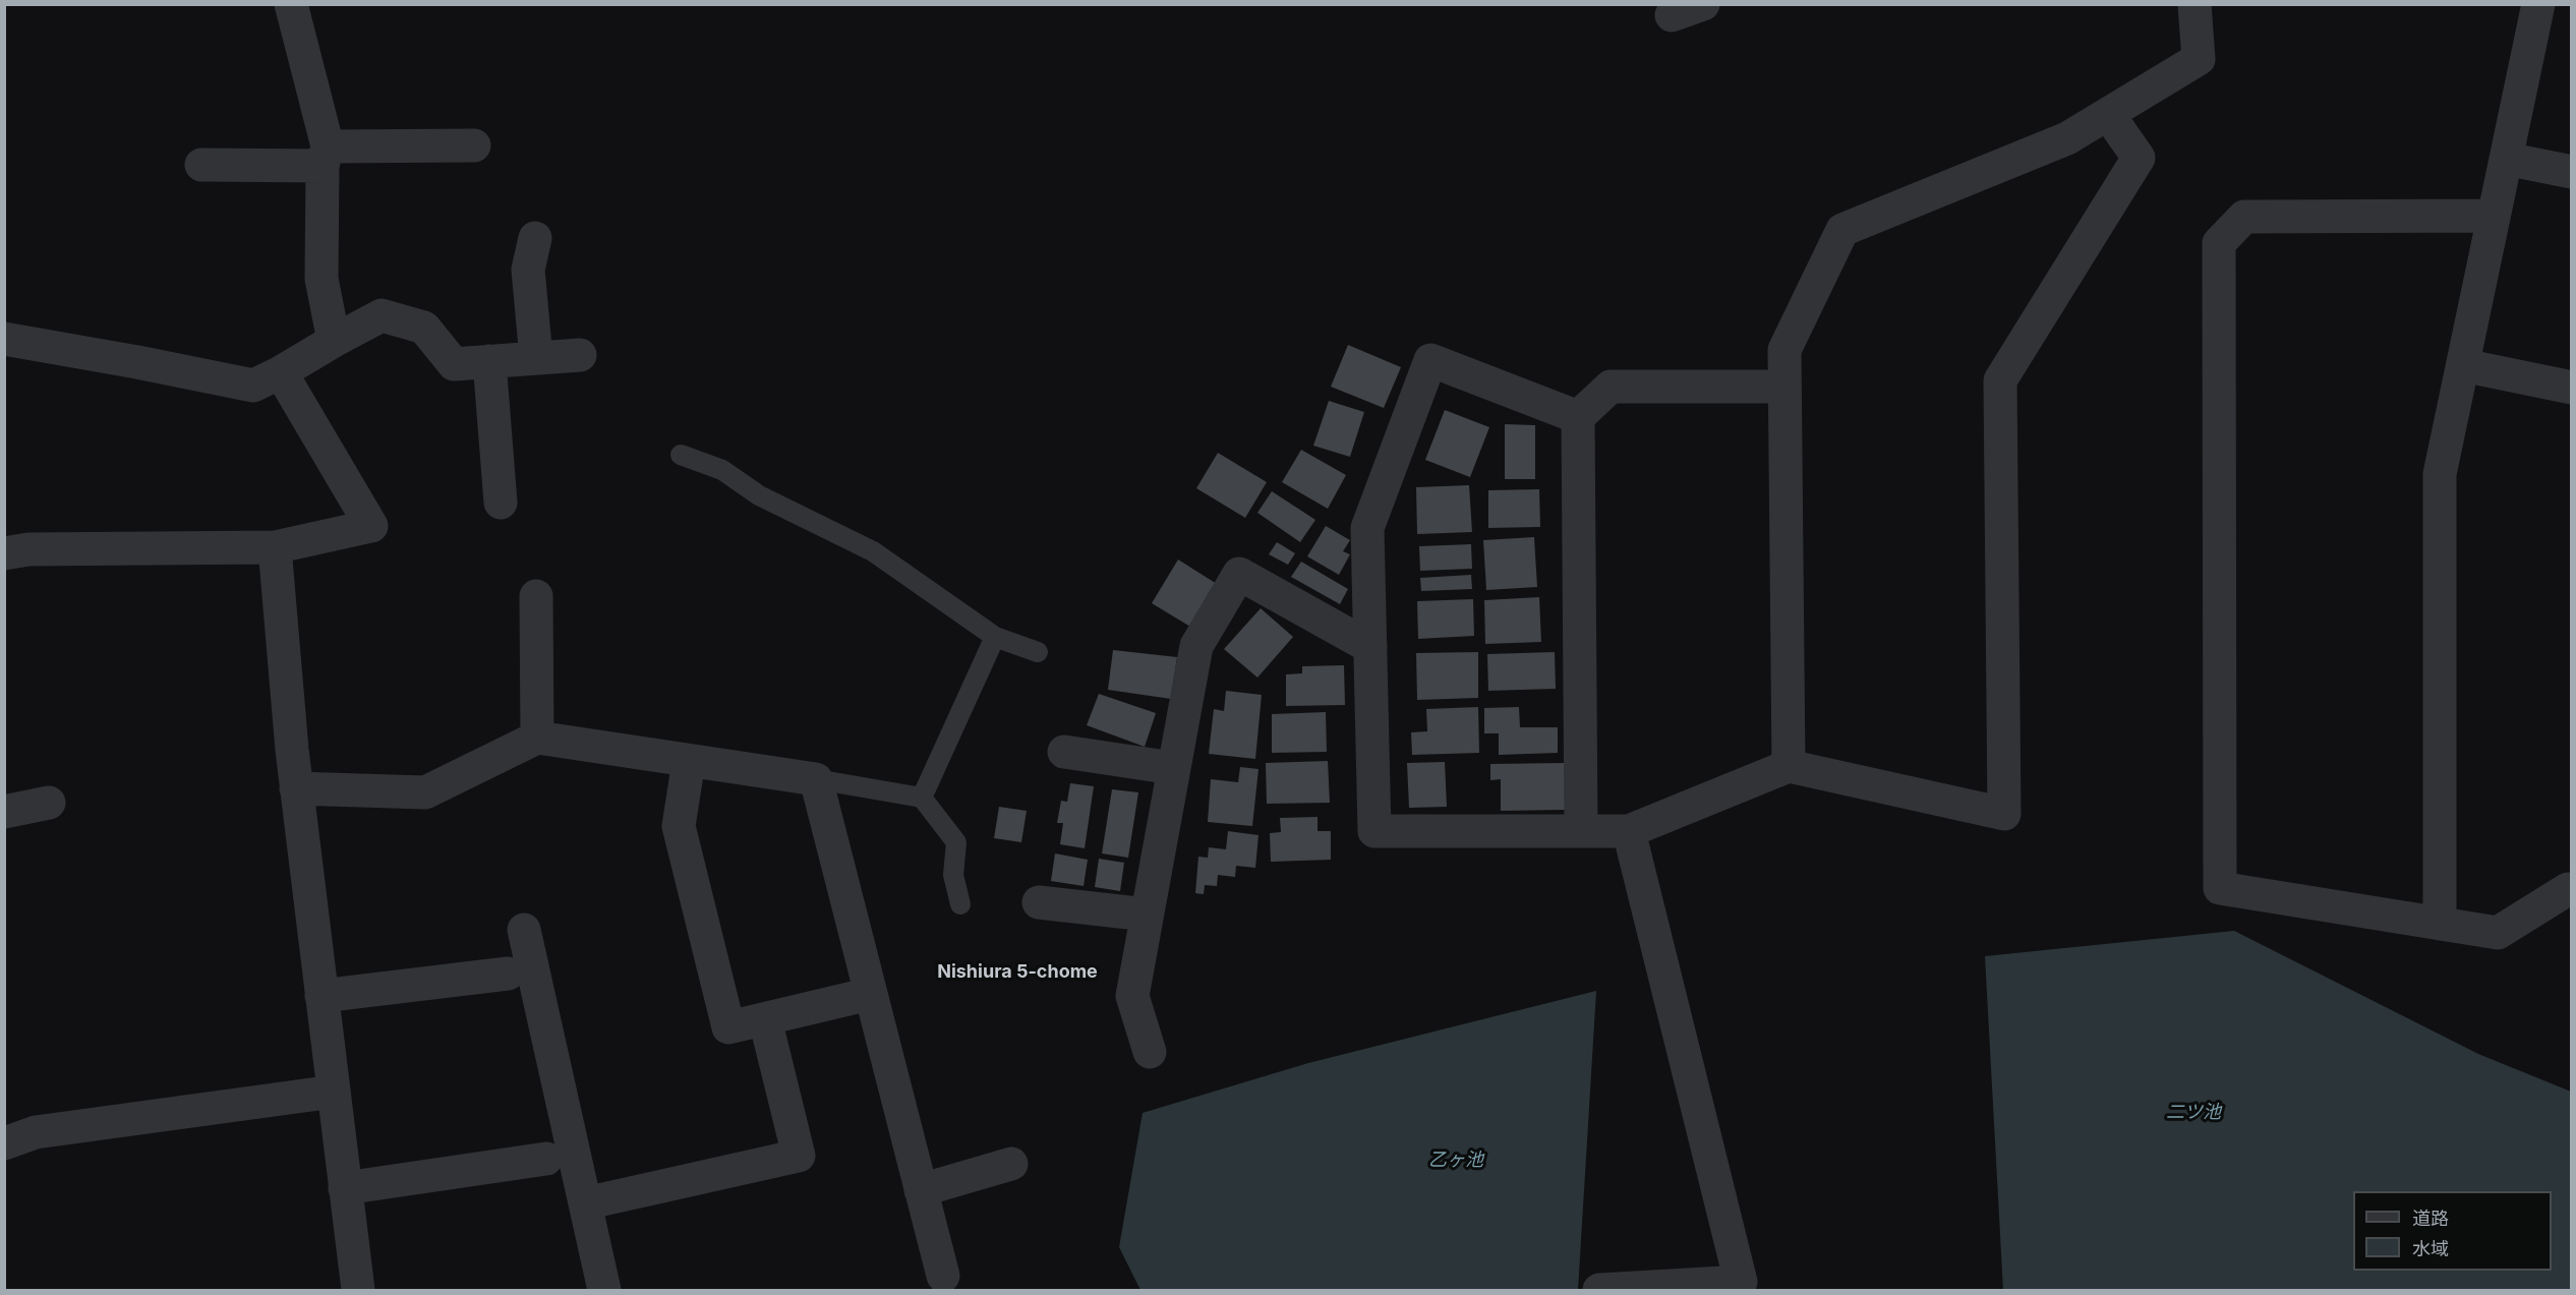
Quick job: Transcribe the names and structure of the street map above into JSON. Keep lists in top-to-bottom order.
{
  "districts": ["Nishiura 5-chome"],
  "water": ["二ツ池", "乙ヶ池"],
  "legend": ["道路", "水域"]
}
